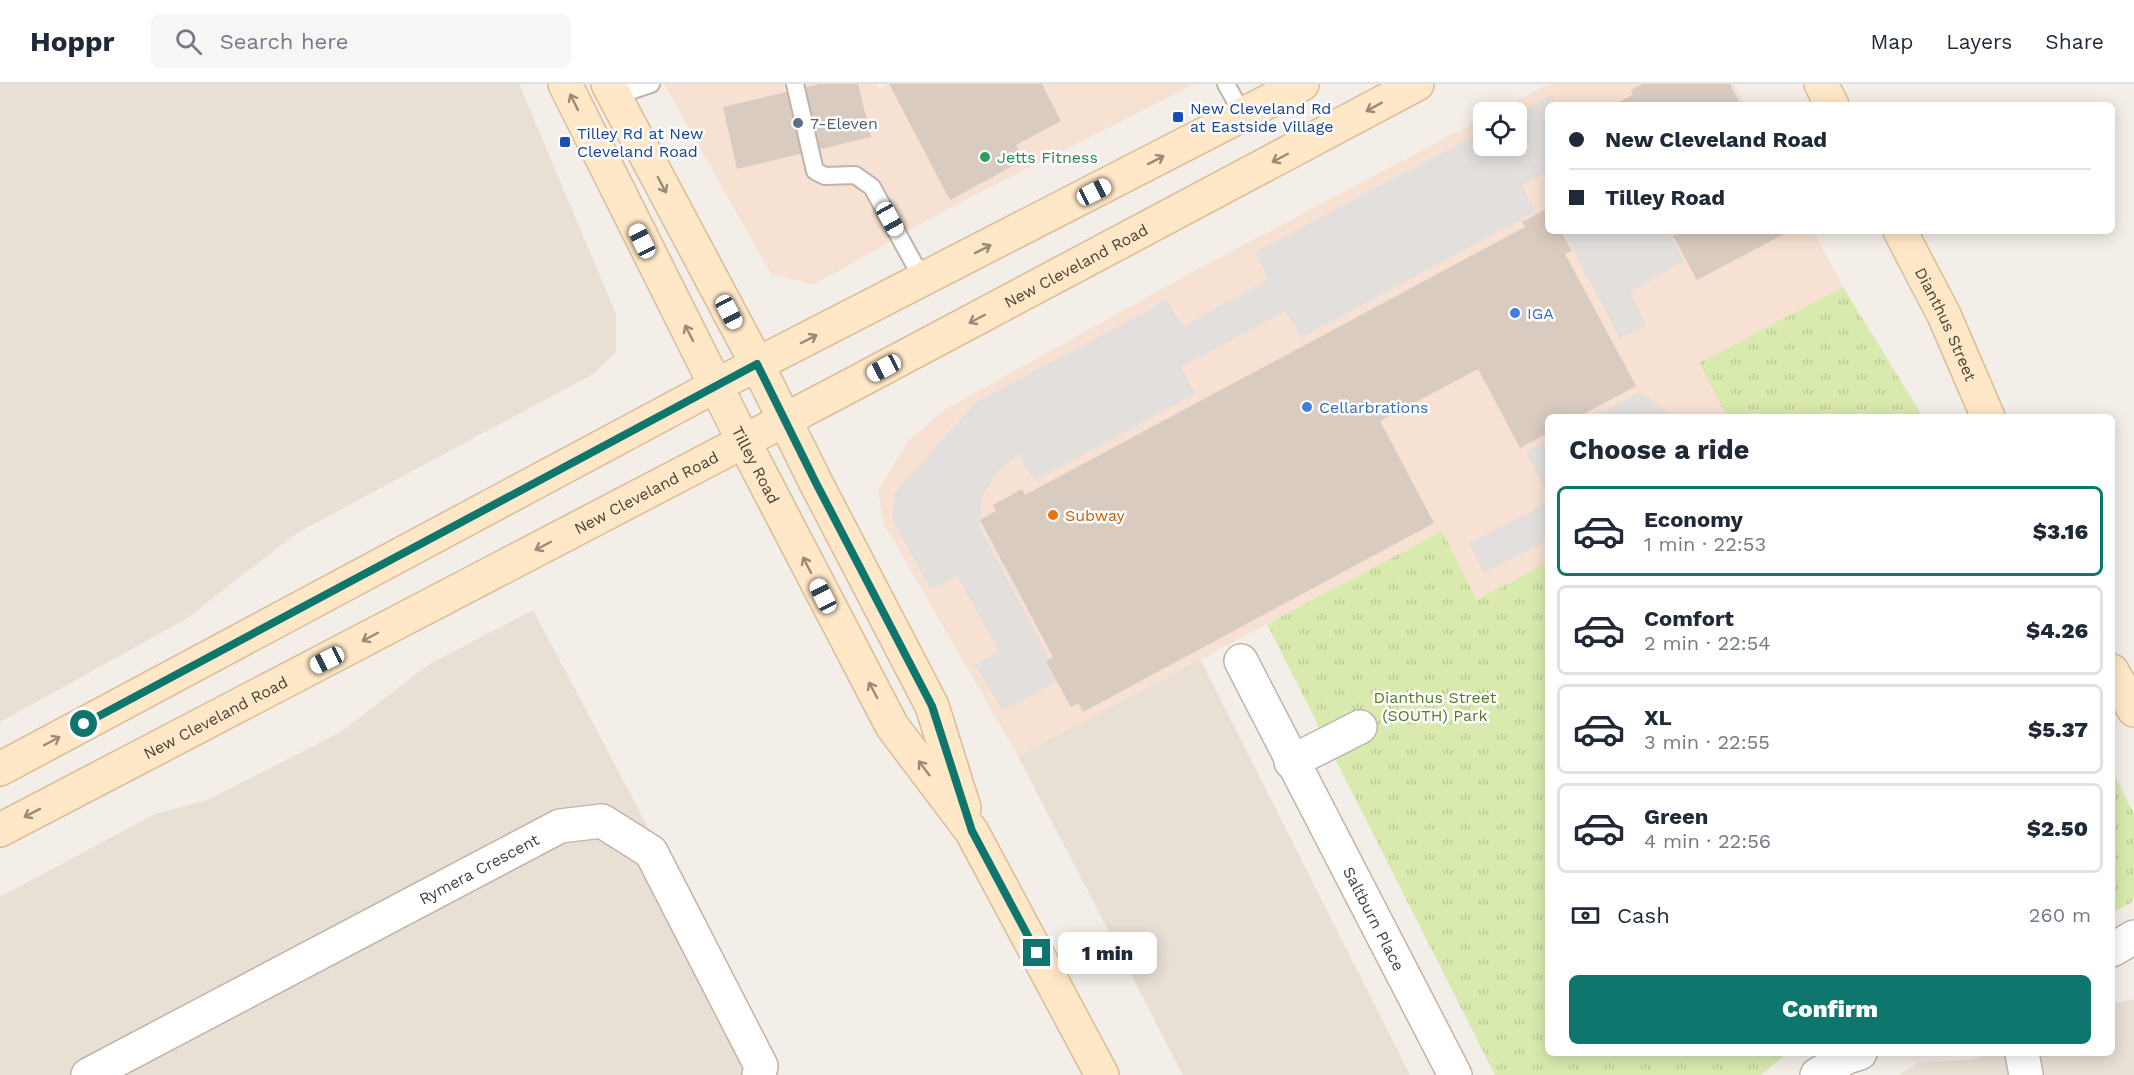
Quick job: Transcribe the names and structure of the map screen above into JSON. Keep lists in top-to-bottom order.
{
  "streets": {
    "street": [
      "New Cleveland Road",
      "Dianthus Street",
      "Tilley Road",
      "Rymera Crescent",
      "Saltburn Place"
    ]
  },
  "crossings": [
    ["New Cleveland Road", "Tilley Road"]
  ],
  "parks": ["Dianthus Street (SOUTH) Park"],
  "places": {
    "transit": ["New Cleveland Rd at Eastside Village", "Tilley Rd at New Cleveland Road"],
    "other": [
      "7-Eleven",
      "Jetts Fitness",
      "IGA",
      "Cellarbrations",
      "Subway"
    ]
  },
  "page": {
    "header": "Hoppr",
    "search": "Search here",
    "nav": ["Map", "Layers", "Share"],
    "banner": ["New Cleveland Road", "Tilley Road"],
    "heading": "Choose a ride",
    "list": [
      {
        "name": "Economy",
        "note": "1 min · 22:53",
        "value": "$3.16"
      },
      {
        "name": "Comfort",
        "note": "2 min · 22:54",
        "value": "$4.26"
      },
      {
        "name": "XL",
        "note": "3 min · 22:55",
        "value": "$5.37"
      },
      {
        "name": "Green",
        "note": "4 min · 22:56",
        "value": "$2.50"
      }
    ],
    "pay": ["Cash", "260 m"],
    "bubble": "1 min",
    "buttons": "Confirm"
  }
}
